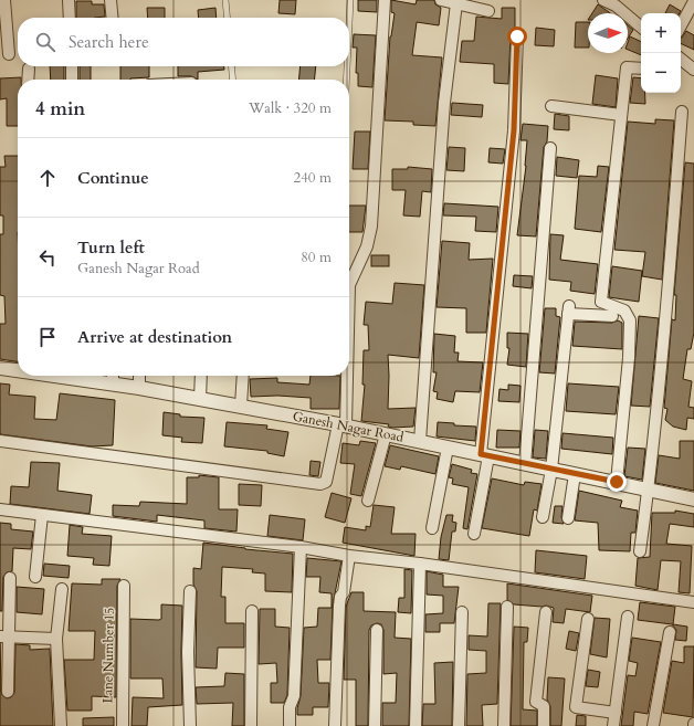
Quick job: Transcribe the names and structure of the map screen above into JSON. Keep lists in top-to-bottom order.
{
  "streets": {
    "street": ["Ganesh Nagar Road", "Lane Number 15"]
  },
  "north": "right",
  "page": {
    "map_buttons": ["+", "−"],
    "search": "Search here",
    "heading": ["4 min", "Walk · 320 m"],
    "list": [
      ["Continue", "240 m"],
      ["Turn left", "Ganesh Nagar Road", "80 m"],
      "Arrive at destination"
    ]
  }
}
